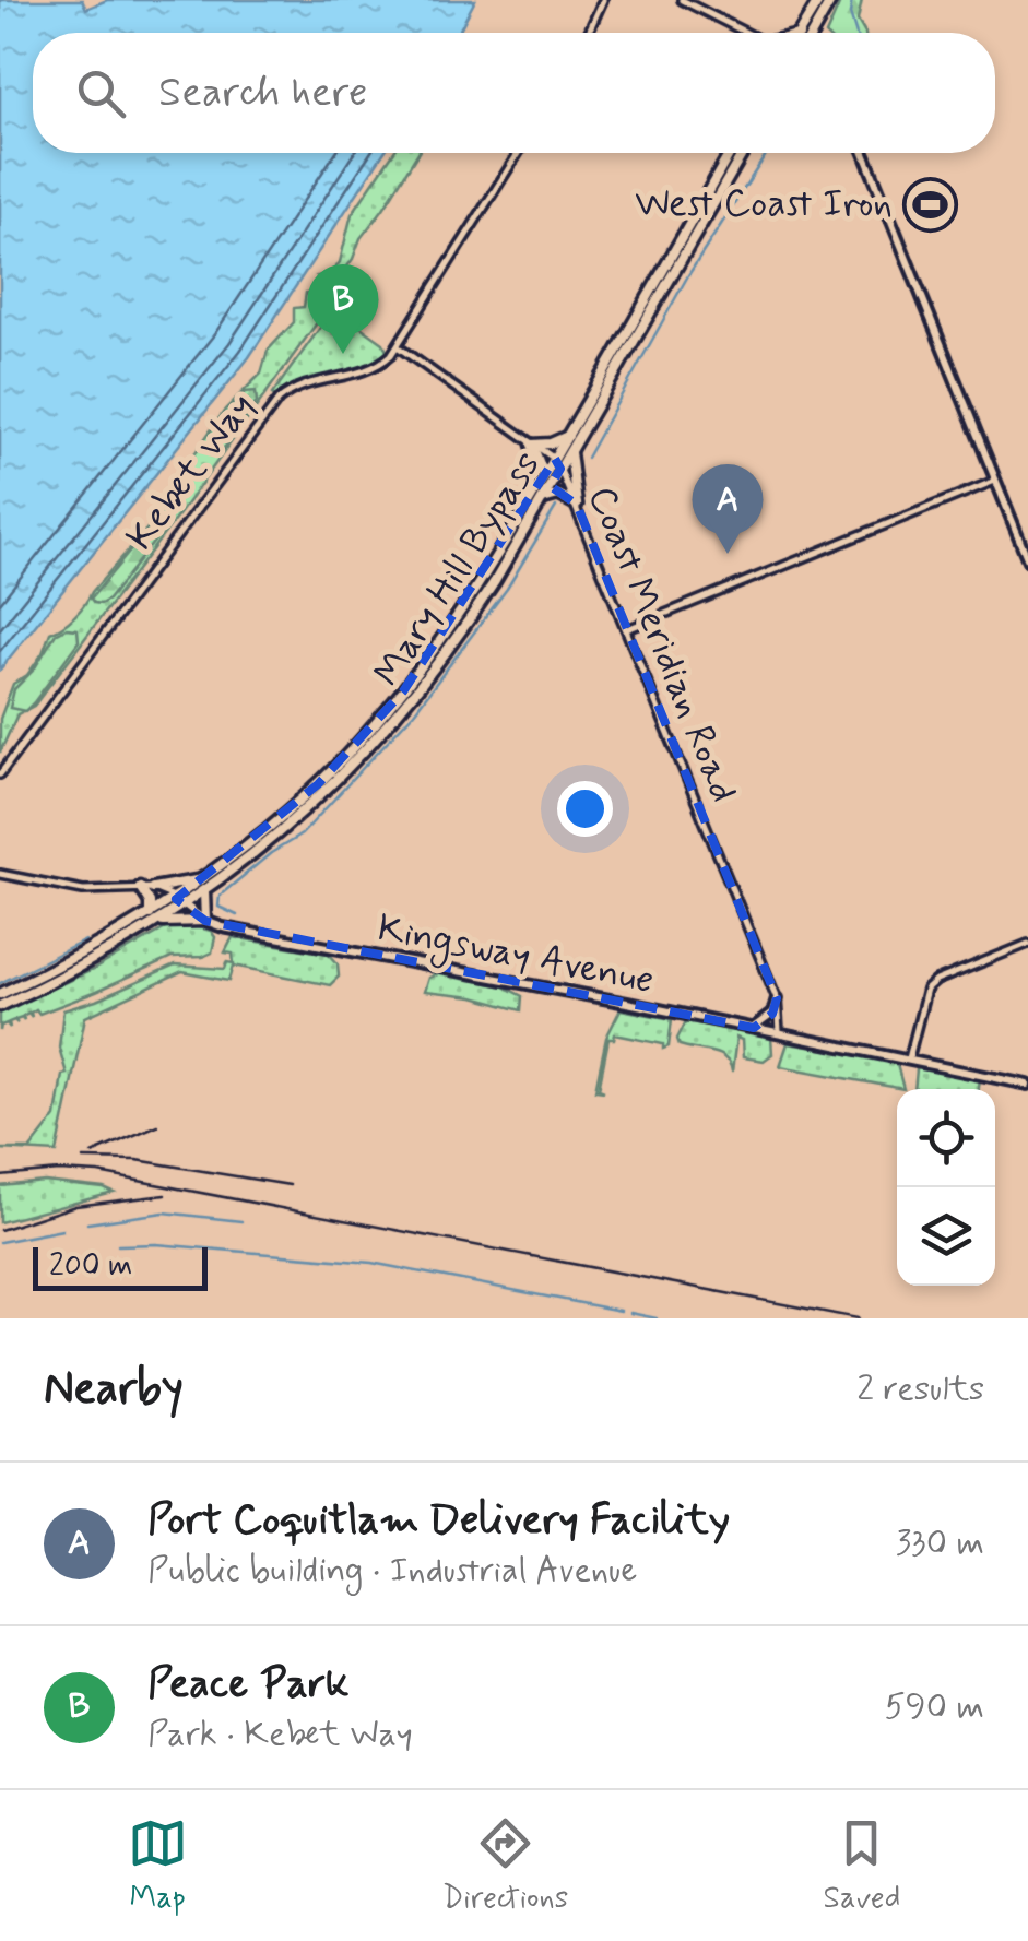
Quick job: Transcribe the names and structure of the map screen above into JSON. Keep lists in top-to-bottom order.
{
  "streets": {
    "highway": ["Mary Hill Bypass"],
    "main road": ["Kingsway Avenue"],
    "street": ["Kebet Way", "Coast Meridian Road"]
  },
  "crossings": [
    ["Kebet Way", "Coast Meridian Road"],
    ["Mary Hill Bypass", "Coast Meridian Road"],
    ["Mary Hill Bypass", "Kingsway Avenue"],
    ["Coast Meridian Road", "Kingsway Avenue"]
  ],
  "places": {
    "sports": ["West Coast Iron"]
  },
  "scale_bar": "200 m",
  "page": {
    "search": "Search here",
    "pins": ["B", "A"],
    "scale": "200 m",
    "heading": ["Nearby", "2 results"],
    "list": [
      {
        "mark": "A",
        "name": "Port Coquitlam Delivery Facility",
        "note": "Public building · Industrial Avenue",
        "value": "330 m"
      },
      {
        "mark": "B",
        "name": "Peace Park",
        "note": "Park · Kebet Way",
        "value": "590 m"
      }
    ],
    "nav": ["Map", "Directions", "Saved"]
  }
}
